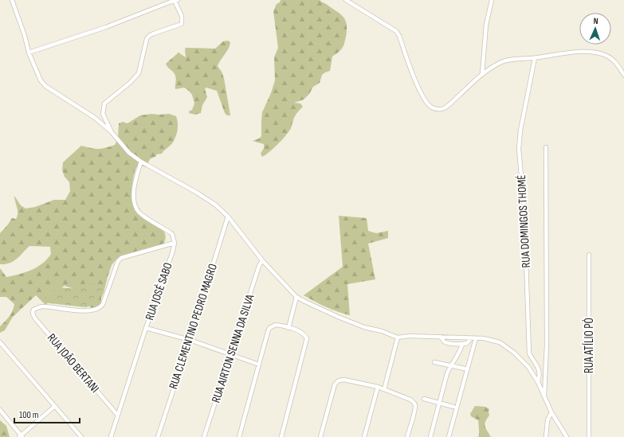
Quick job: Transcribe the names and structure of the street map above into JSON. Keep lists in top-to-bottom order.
{
  "streets": {
    "street": [
      "RUA DOMINGOS THOMÉ",
      "RUA JOSÉ SABO",
      "RUA CLEMENTINO PEDRO MAGRO",
      "RUA ATÍLIO PÓ",
      "RUA AIRTON SENNA DA SILVA",
      "RUA JOÃO BERTANI"
    ]
  },
  "crossings": [
    ["RUA JOSÉ SABO", "RUA JOÃO BERTANI"]
  ],
  "scale_bar": "100 m",
  "north": "top"
}
